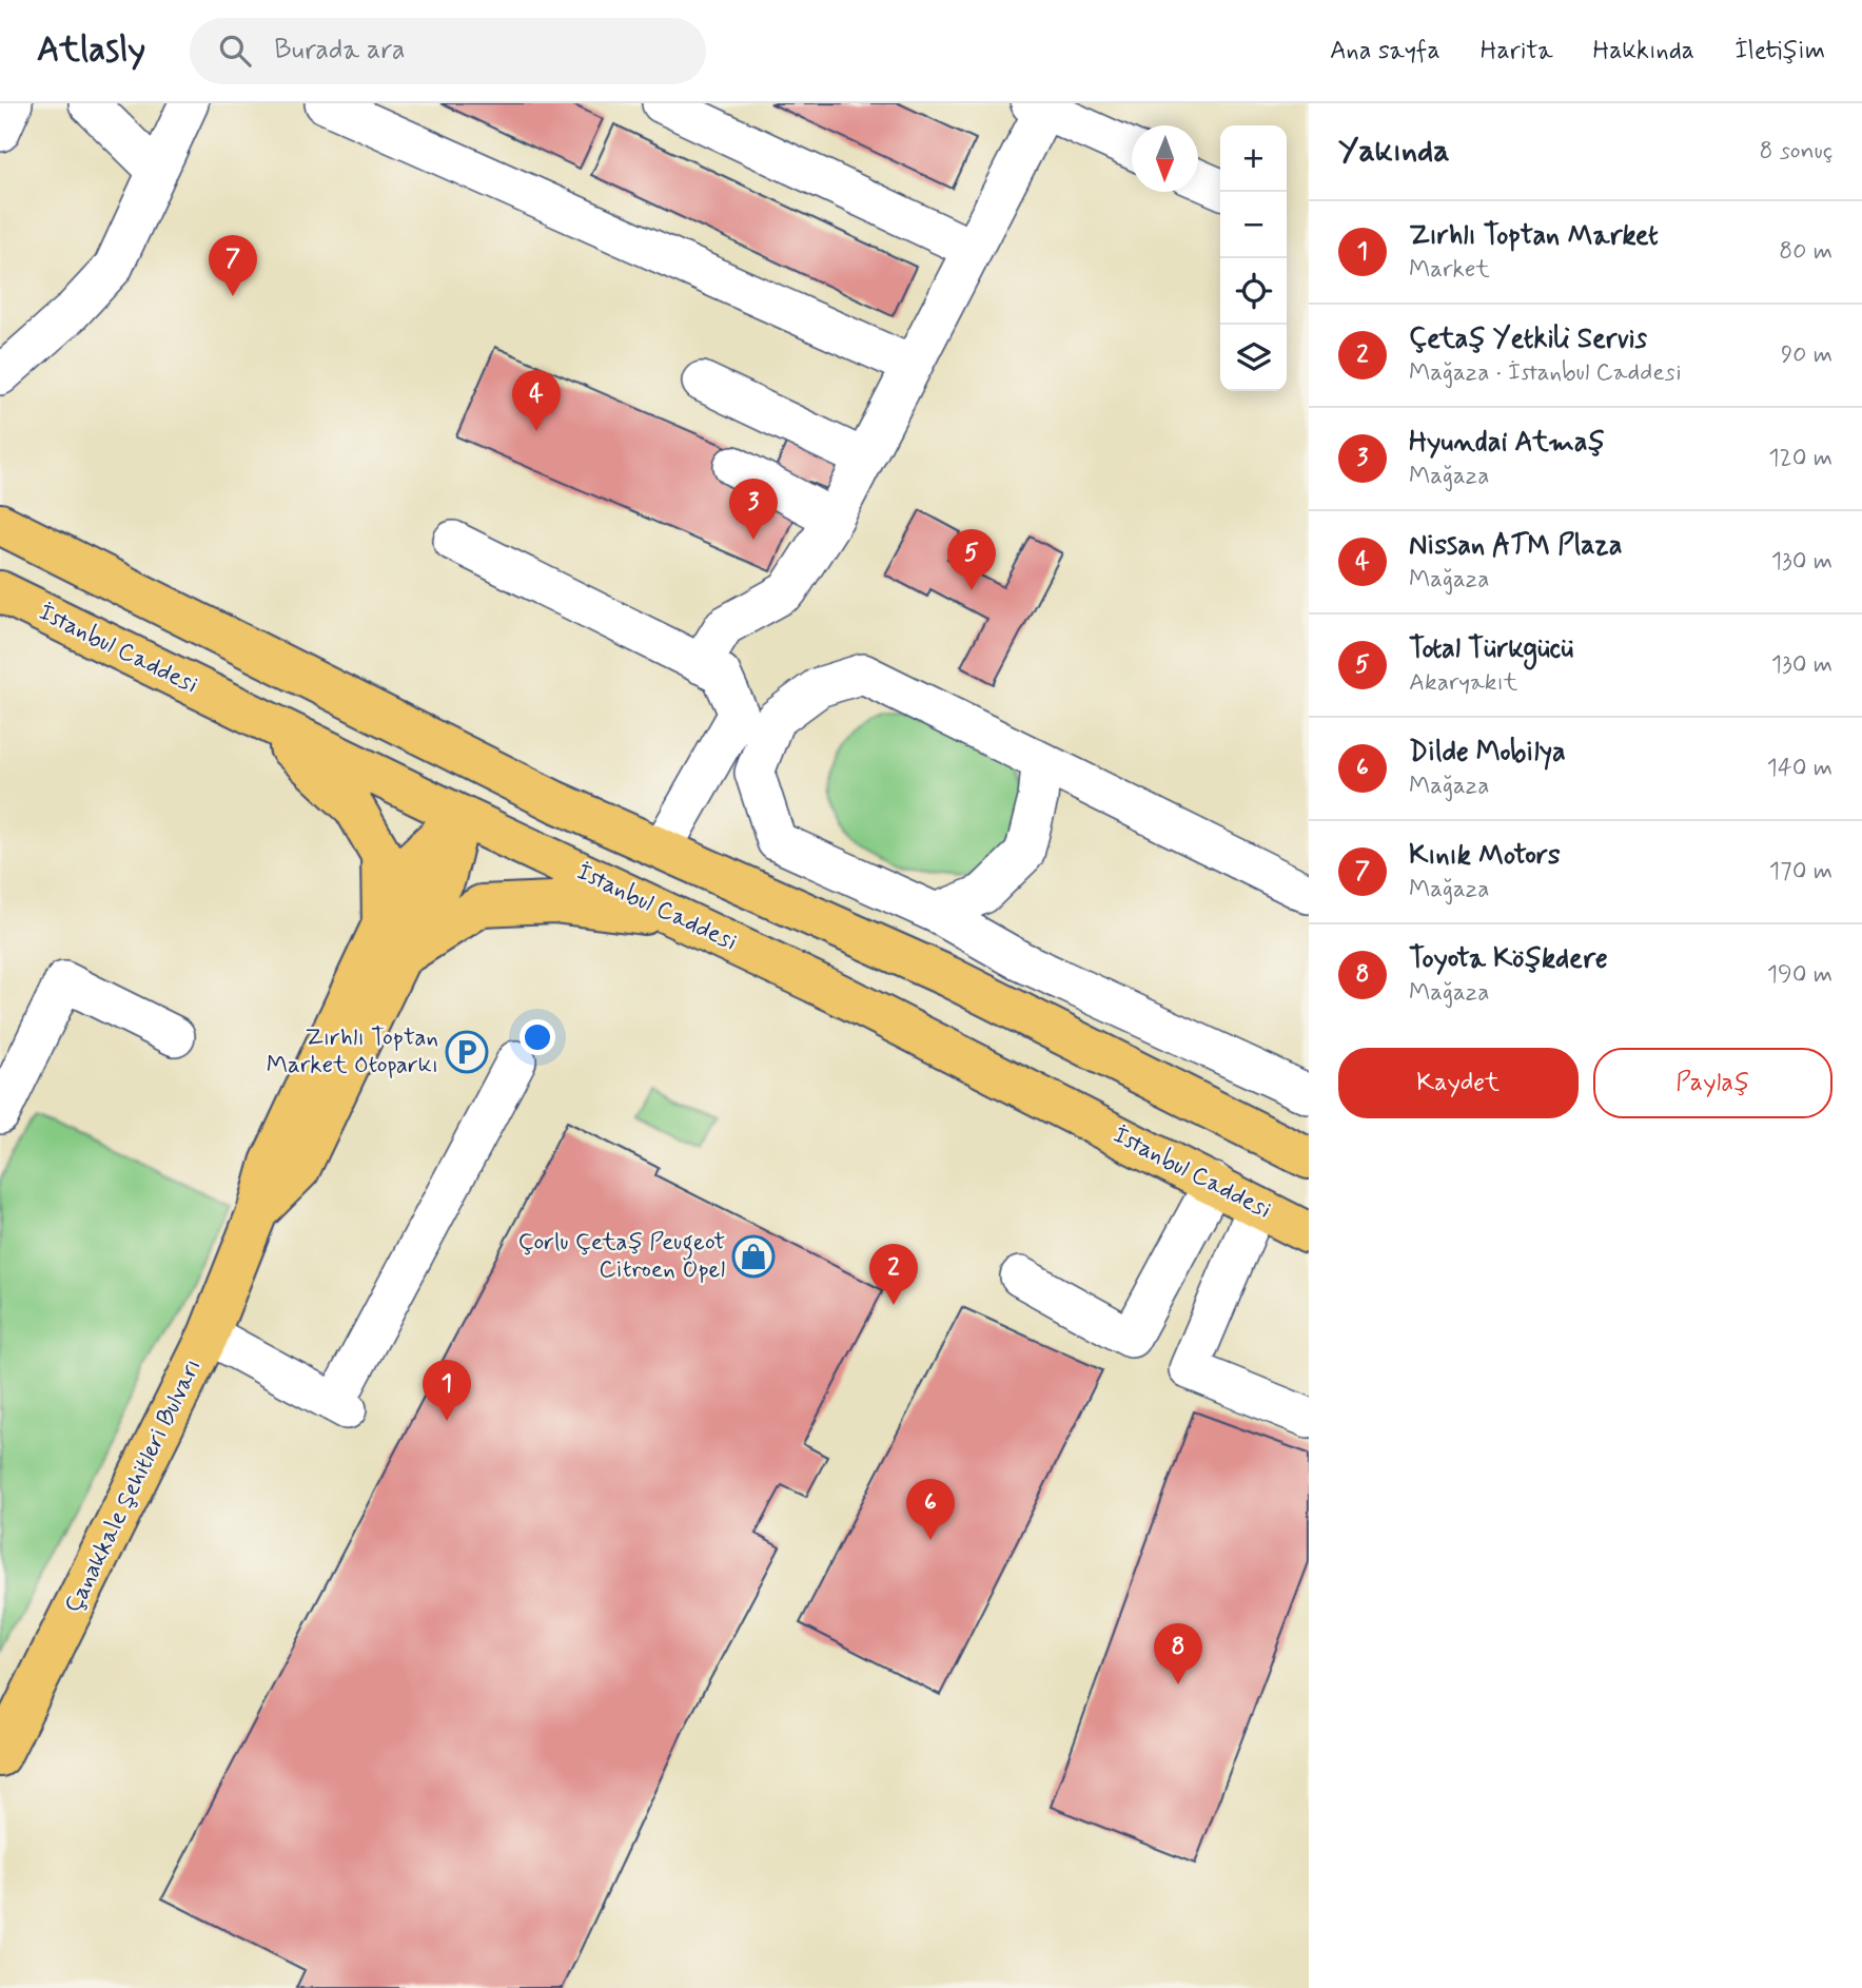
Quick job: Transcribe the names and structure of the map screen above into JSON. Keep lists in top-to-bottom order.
{
  "streets": {
    "main road": ["İstanbul Caddesi", "Çanakkale Şehitleri Bulvarı"]
  },
  "crossings": [
    ["İstanbul Caddesi", "Çanakkale Şehitleri Bulvarı"]
  ],
  "places": {
    "parking": ["Zırhlı Toptan Market Otoparkı"],
    "shop": ["Çorlu Çetaş Peugeot Citroen Opel"]
  },
  "north": "bottom",
  "page": {
    "header": "Atlasly",
    "search": "Burada ara",
    "nav": [
      "Ana sayfa",
      "Harita",
      "Hakkında",
      "İletişim"
    ],
    "heading": ["Yakında", "8 sonuç"],
    "map_buttons": ["+", "−"],
    "list": [
      {
        "mark": "1",
        "name": "Zırhlı Toptan Market",
        "note": "Market",
        "value": "80 m"
      },
      {
        "mark": "2",
        "name": "Çetaş Yetkili Servis",
        "note": "Mağaza · İstanbul Caddesi",
        "value": "90 m"
      },
      {
        "mark": "3",
        "name": "Hyundai Atmaş",
        "note": "Mağaza",
        "value": "120 m"
      },
      {
        "mark": "4",
        "name": "Nissan ATM Plaza",
        "note": "Mağaza",
        "value": "130 m"
      },
      {
        "mark": "5",
        "name": "Total Türkgücü",
        "note": "Akaryakıt",
        "value": "130 m"
      },
      {
        "mark": "6",
        "name": "Dilde Mobilya",
        "note": "Mağaza",
        "value": "140 m"
      },
      {
        "mark": "7",
        "name": "Kınık Motors",
        "note": "Mağaza",
        "value": "170 m"
      },
      {
        "mark": "8",
        "name": "Toyota Köşkdere",
        "note": "Mağaza",
        "value": "190 m"
      }
    ],
    "pins": [
      "7",
      "4",
      "3",
      "5",
      "2",
      "1",
      "6",
      "8"
    ],
    "buttons": ["Kaydet", "Paylaş"]
  }
}
